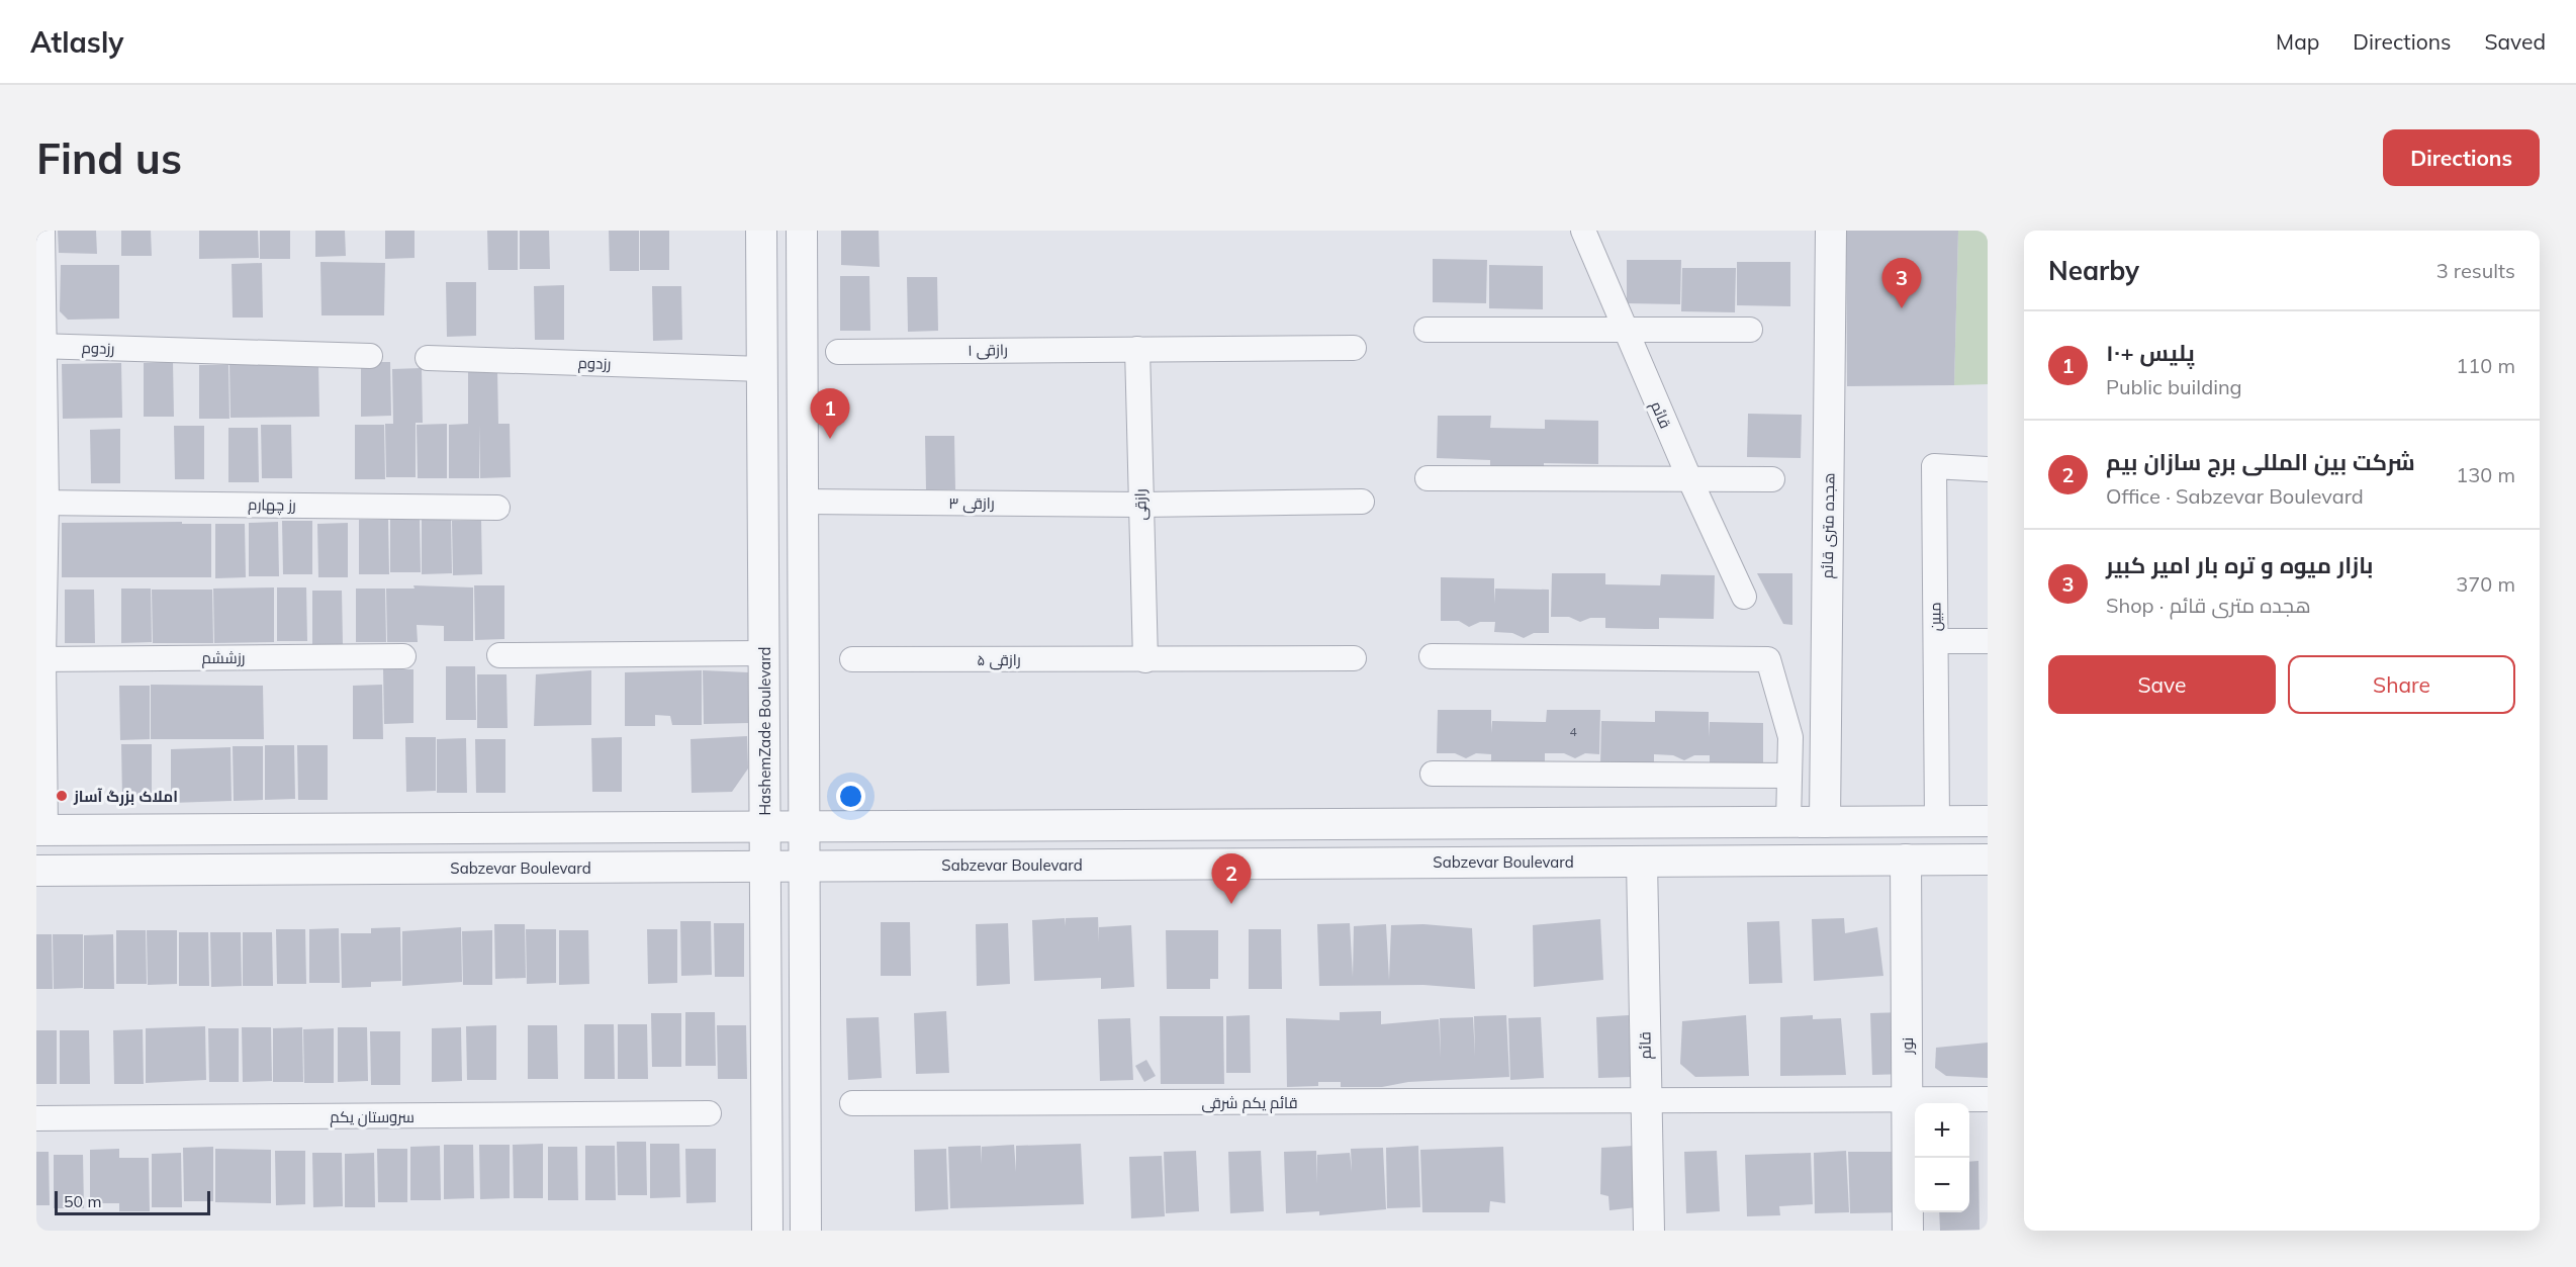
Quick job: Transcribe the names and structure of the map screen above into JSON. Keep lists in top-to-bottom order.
{
  "streets": {
    "street": [
      "رزدوم",
      "رازقی ۱",
      "قائم",
      "رازقی ۳",
      "رز چهارم",
      "رازقی",
      "هجده متری قائم",
      "مبین",
      "رزششم",
      "رازقی ۵",
      "HashemZade Boulevard",
      "Sabzevar Boulevard",
      "نور",
      "قائم یکم شرقی",
      "سروستان یکم"
    ]
  },
  "crossings": [
    ["رزدوم", "HashemZade Boulevard"],
    ["رازقی ۱", "رازقی"],
    ["قائم", "Sabzevar Boulevard"],
    ["قائم", "قائم یکم شرقی"],
    ["رازقی ۳", "رازقی"],
    ["رازقی", "رازقی ۵"],
    ["HashemZade Boulevard", "Sabzevar Boulevard"],
    ["Sabzevar Boulevard", "نور"],
    ["نور", "قائم یکم شرقی"]
  ],
  "places": ["املاک بزرگ آساز"],
  "house_numbers": ["4"],
  "scale_bar": "50 m",
  "page": {
    "header": "Atlasly",
    "nav": ["Map", "Directions", "Saved"],
    "buttons": [
      "Directions",
      ["Save", "Share"]
    ],
    "title": "Find us",
    "heading": ["Nearby", "3 results"],
    "pins": ["3", "1", "2"],
    "list": [
      {
        "mark": "1",
        "name": "پلیس +۱۰",
        "note": "Public building",
        "value": "110 m"
      },
      {
        "mark": "2",
        "name": "شرکت بین المللی برج سازان بیم",
        "note": "Office · Sabzevar Boulevard",
        "value": "130 m"
      },
      {
        "mark": "3",
        "name": "بازار میوه و تره بار امیر کبیر",
        "note": "Shop · هجده متری قائم",
        "value": "370 m"
      }
    ],
    "map_buttons": ["+", "−"],
    "scale": "50 m"
  }
}
